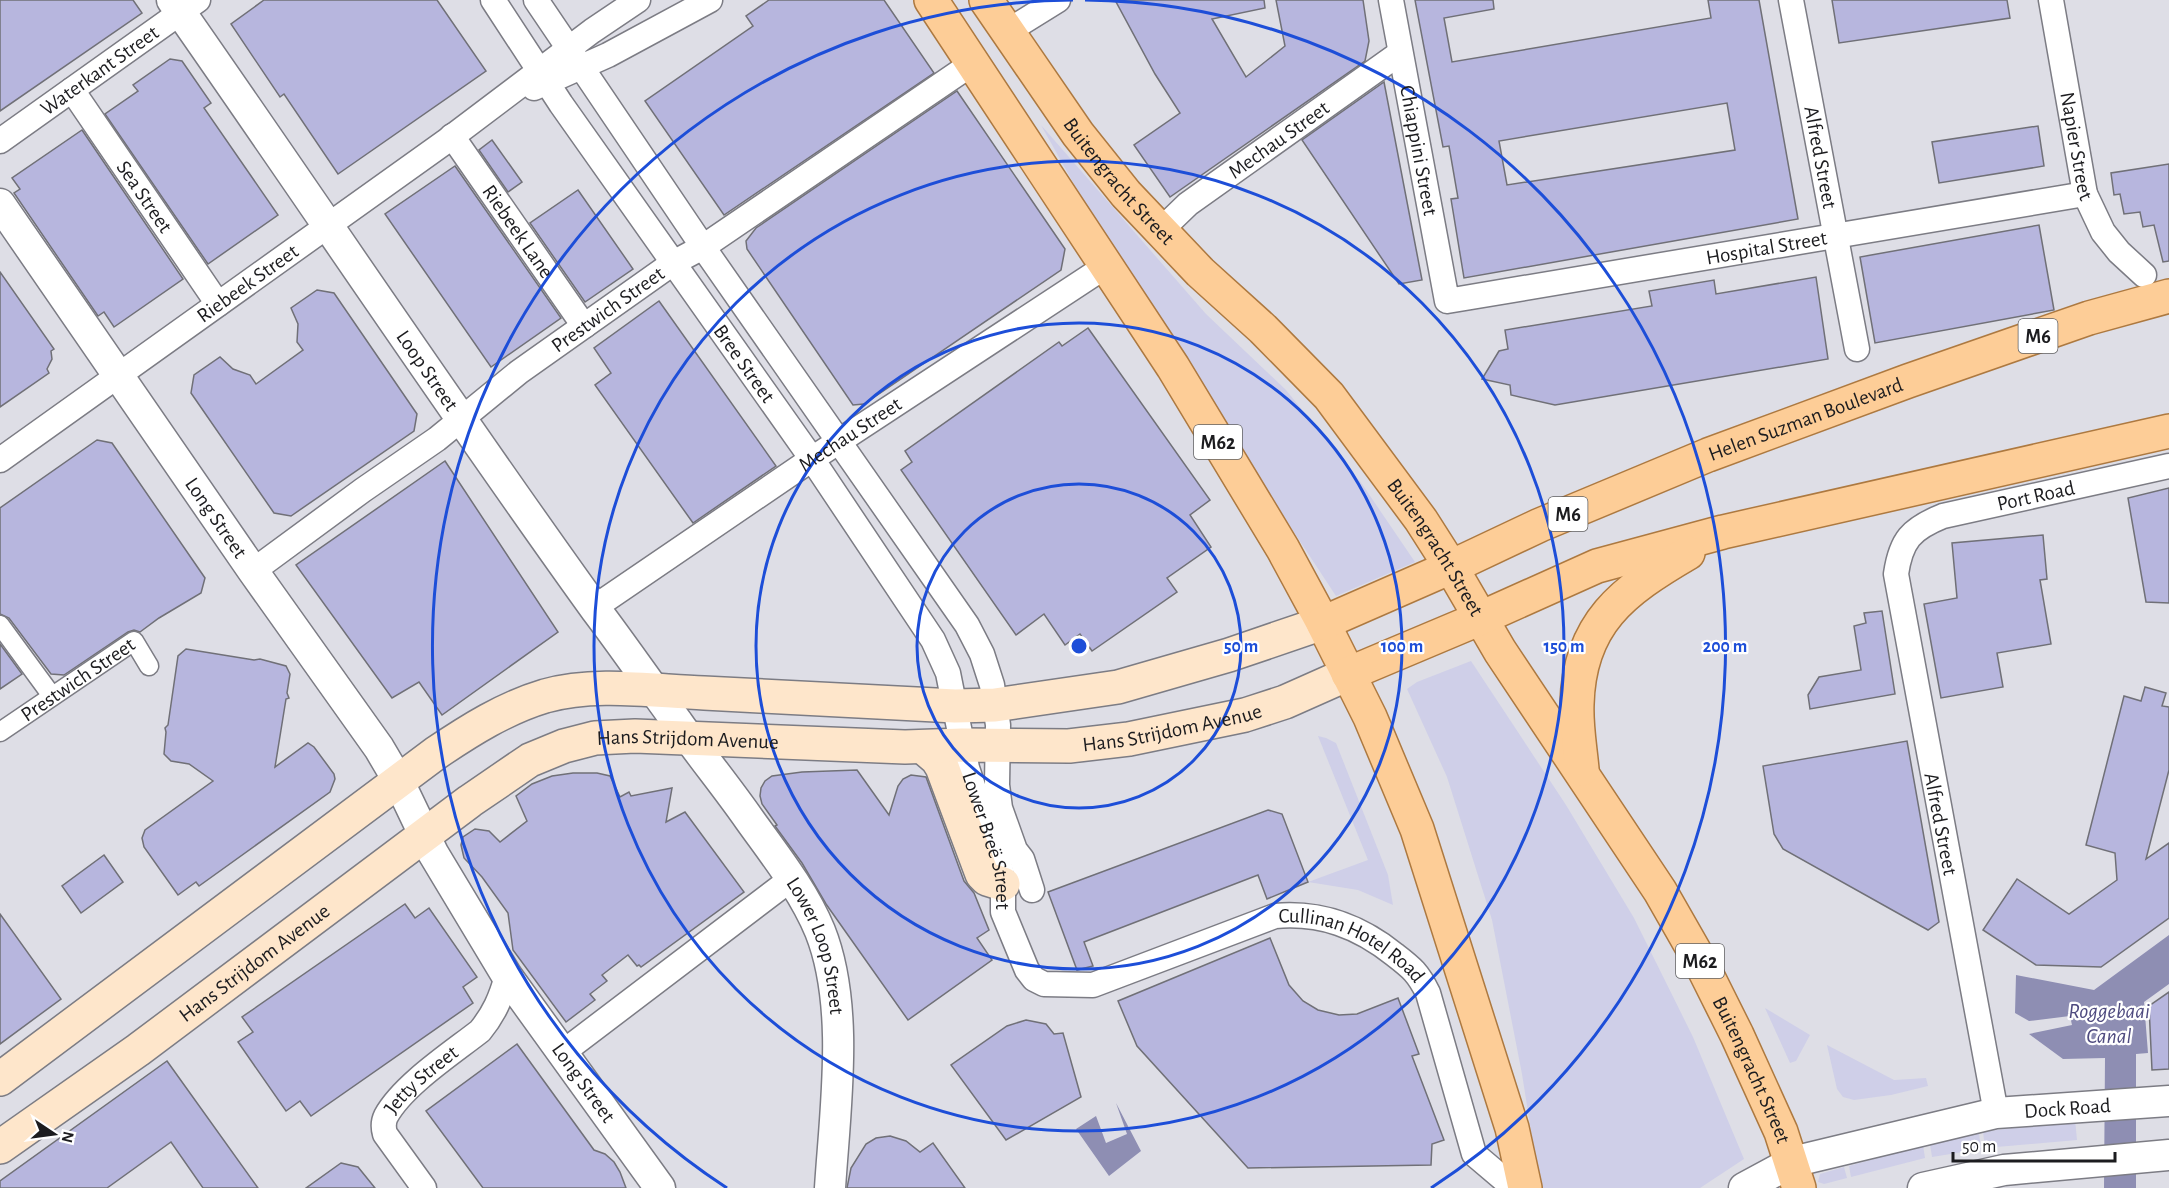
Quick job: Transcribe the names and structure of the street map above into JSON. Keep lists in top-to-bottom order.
{
  "streets": {
    "main road": [
      "Buitengracht Street",
      "M6",
      "Helen Suzman Boulevard",
      "M62",
      "Hans Strijdom Avenue"
    ],
    "street": [
      "Waterkant Street",
      "Mechau Street",
      "Napier Street",
      "Chiappini Street",
      "Alfred Street",
      "Sea Street",
      "Riebeek Lane",
      "Hospital Street",
      "Riebeek Street",
      "Prestwich Street",
      "Bree Street",
      "Loop Street",
      "Port Road",
      "Long Street",
      "Lower Breë Street",
      "Lower Loop Street",
      "Cullinan Hotel Road",
      "Jetty Street",
      "Dock Road"
    ]
  },
  "crossings": [
    ["Waterkant Street", "Sea Street"],
    ["Waterkant Street", "Loop Street"],
    ["Mechau Street", "Chiappini Street"],
    ["Mechau Street", "Buitengracht Street"],
    ["Mechau Street", "Bree Street"],
    ["Mechau Street", "Loop Street"],
    ["Mechau Street", "M62"],
    ["Napier Street", "Hospital Street"],
    ["Chiappini Street", "Hospital Street"],
    ["Alfred Street", "Hospital Street"],
    ["Alfred Street", "Port Road"],
    ["Alfred Street", "Dock Road"],
    ["Buitengracht Street", "Helen Suzman Boulevard"],
    ["Buitengracht Street", "Hans Strijdom Avenue"],
    ["Buitengracht Street", "Dock Road"],
    ["Sea Street", "Riebeek Street"],
    ["Riebeek Lane", "Riebeek Street"],
    ["Riebeek Lane", "Prestwich Street"],
    ["Riebeek Street", "Bree Street"],
    ["Riebeek Street", "Loop Street"],
    ["Riebeek Street", "Long Street"],
    ["Prestwich Street", "Bree Street"],
    ["Prestwich Street", "Loop Street"],
    ["Prestwich Street", "M62"],
    ["Prestwich Street", "Long Street"],
    ["Bree Street", "Hans Strijdom Avenue"],
    ["Bree Street", "Lower Breë Street"],
    ["Loop Street", "Hans Strijdom Avenue"],
    ["Loop Street", "Lower Loop Street"],
    ["Helen Suzman Boulevard", "Hans Strijdom Avenue"],
    ["M62", "Hans Strijdom Avenue"],
    ["Long Street", "Hans Strijdom Avenue"],
    ["Long Street", "Jetty Street"],
    ["Hans Strijdom Avenue", "Lower Breë Street"],
    ["Hans Strijdom Avenue", "Lower Loop Street"],
    ["Lower Breë Street", "Cullinan Hotel Road"]
  ],
  "water": ["Roggebaai Canal"],
  "scale_bar": "50 m",
  "north": "right",
  "rings": [
    "50 m",
    "100 m",
    "150 m",
    "200 m"
  ]
}
